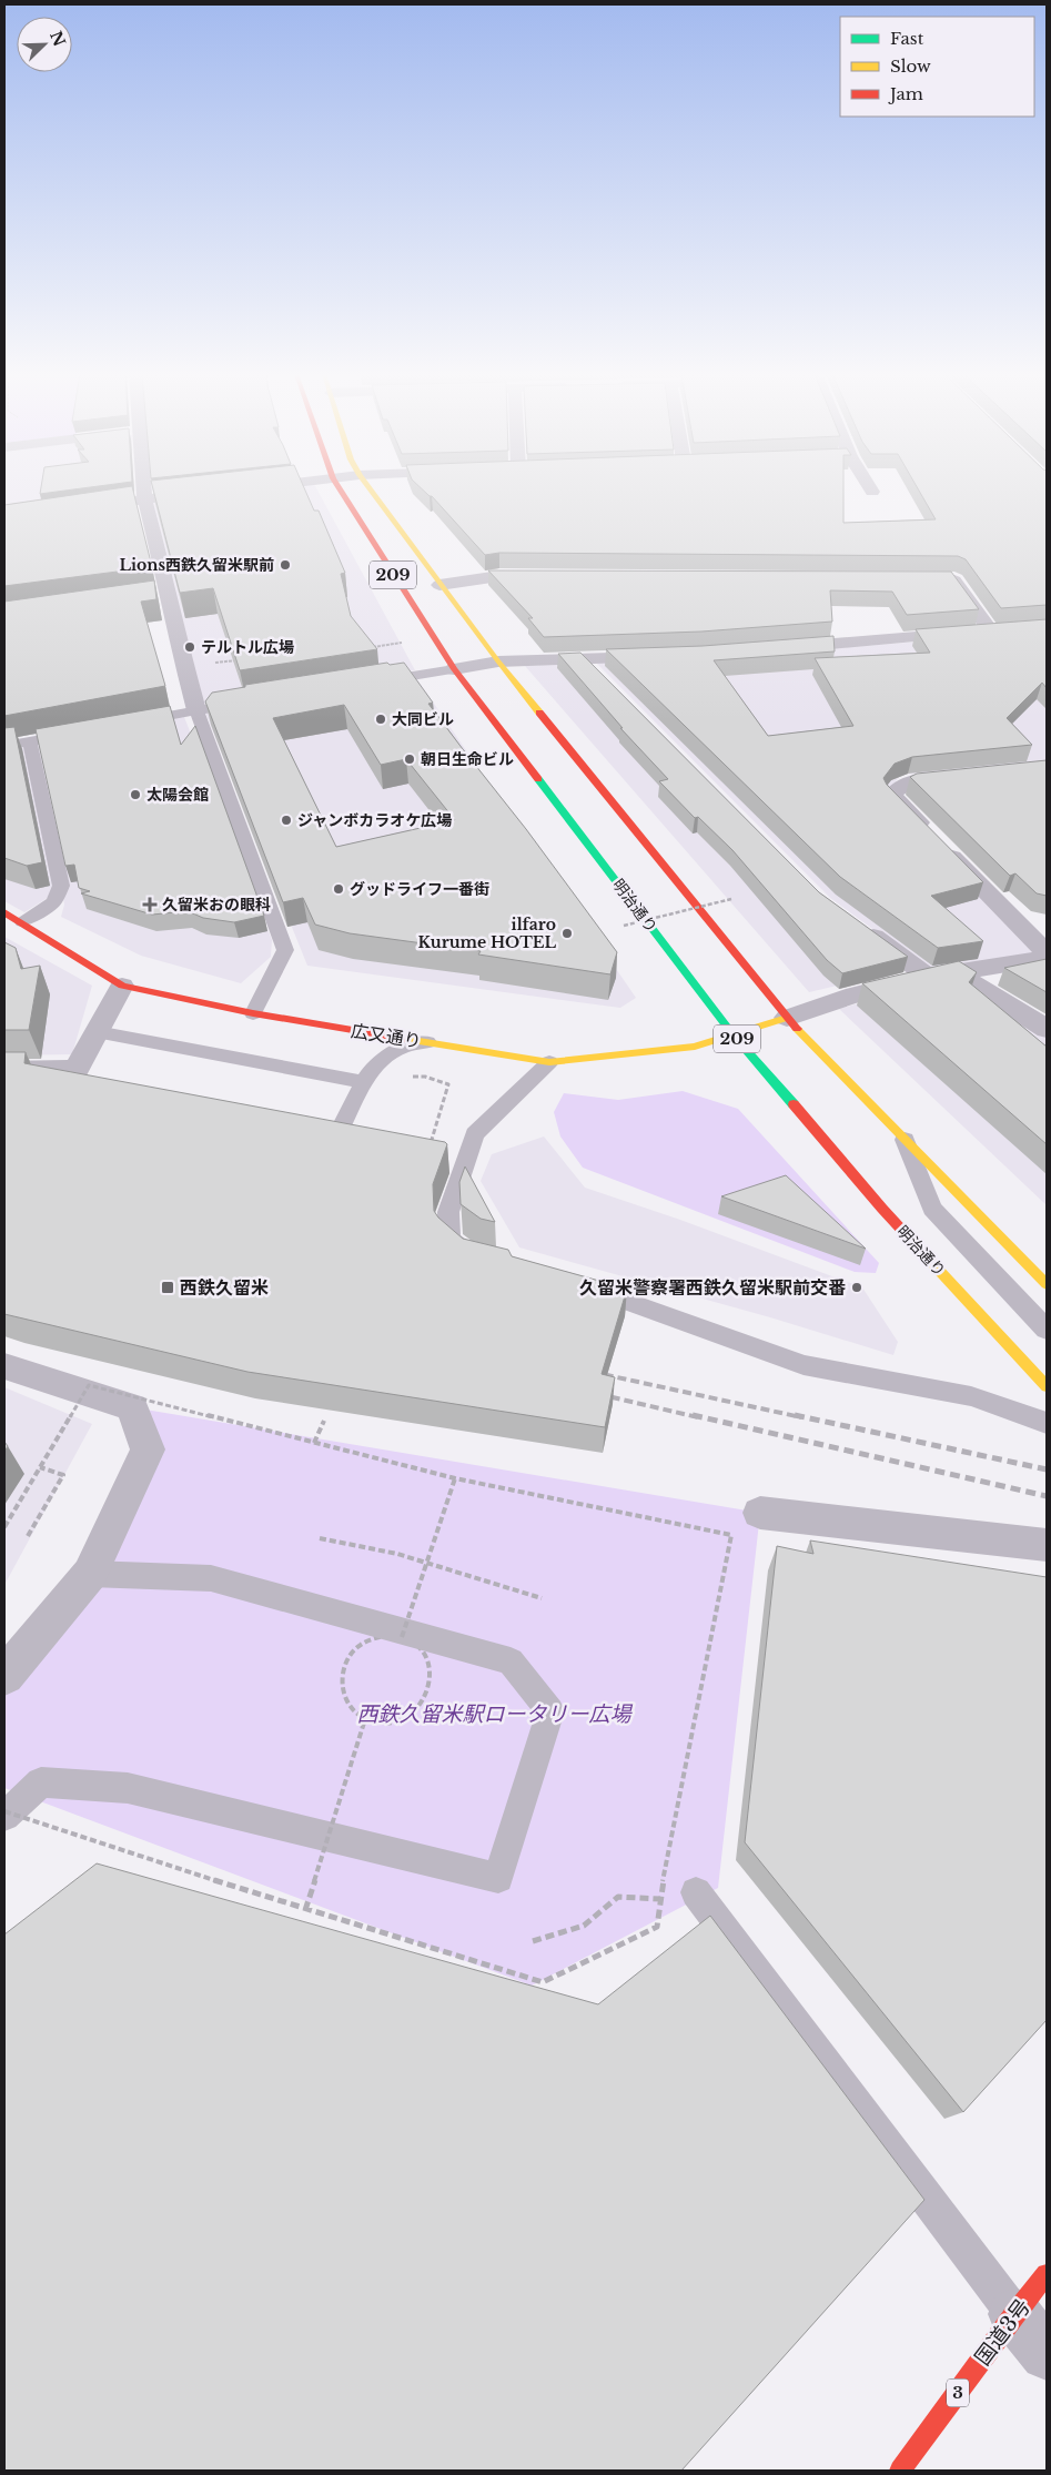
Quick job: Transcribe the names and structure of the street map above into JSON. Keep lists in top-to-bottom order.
{
  "streets": {
    "main road": [
      "209",
      "明治通り",
      "広又通り",
      "国道3号",
      "3"
    ]
  },
  "crossings": [
    ["209", "広又通り"],
    ["明治通り", "広又通り"]
  ],
  "parks": ["西鉄久留米駅ロータリー広場"],
  "places": {
    "other": [
      "Lions西鉄久留米駅前",
      "テルトル広場",
      "大同ビル",
      "朝日生命ビル",
      "太陽会館",
      "ジャンボカラオケ広場",
      "グッドライフ一番街",
      "ilfaro Kurume HOTEL",
      "久留米警察署西鉄久留米駅前交番"
    ],
    "health": ["久留米おの眼科"],
    "transit": ["西鉄久留米"]
  },
  "legend": ["Fast", "Slow", "Jam"],
  "north": "top right"
}
